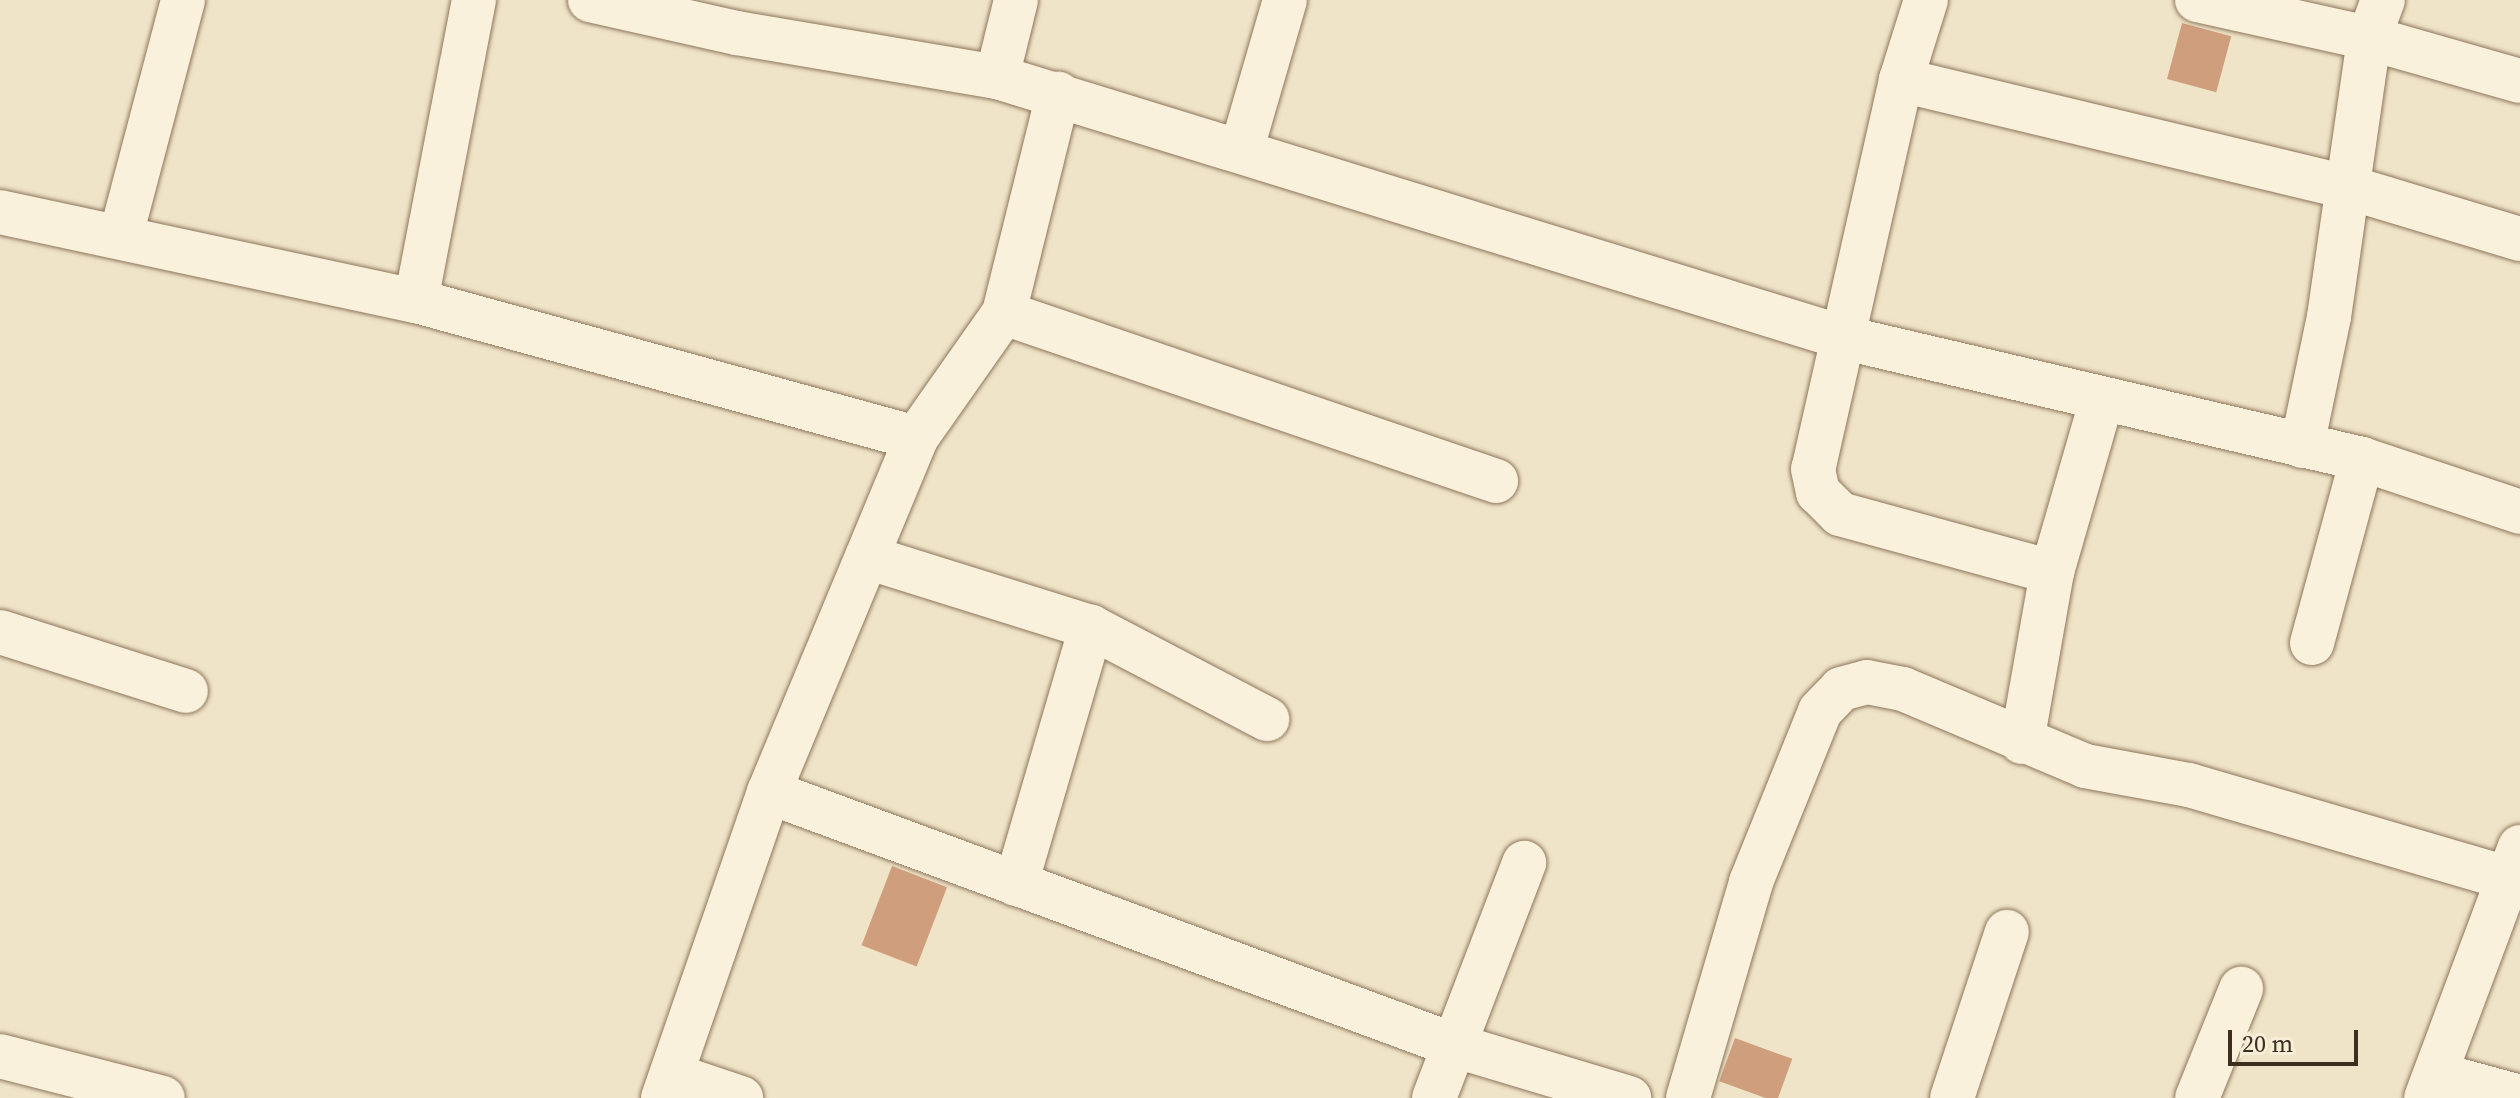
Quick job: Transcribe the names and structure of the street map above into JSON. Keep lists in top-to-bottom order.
{
  "scale_bar": "20 m"
}
